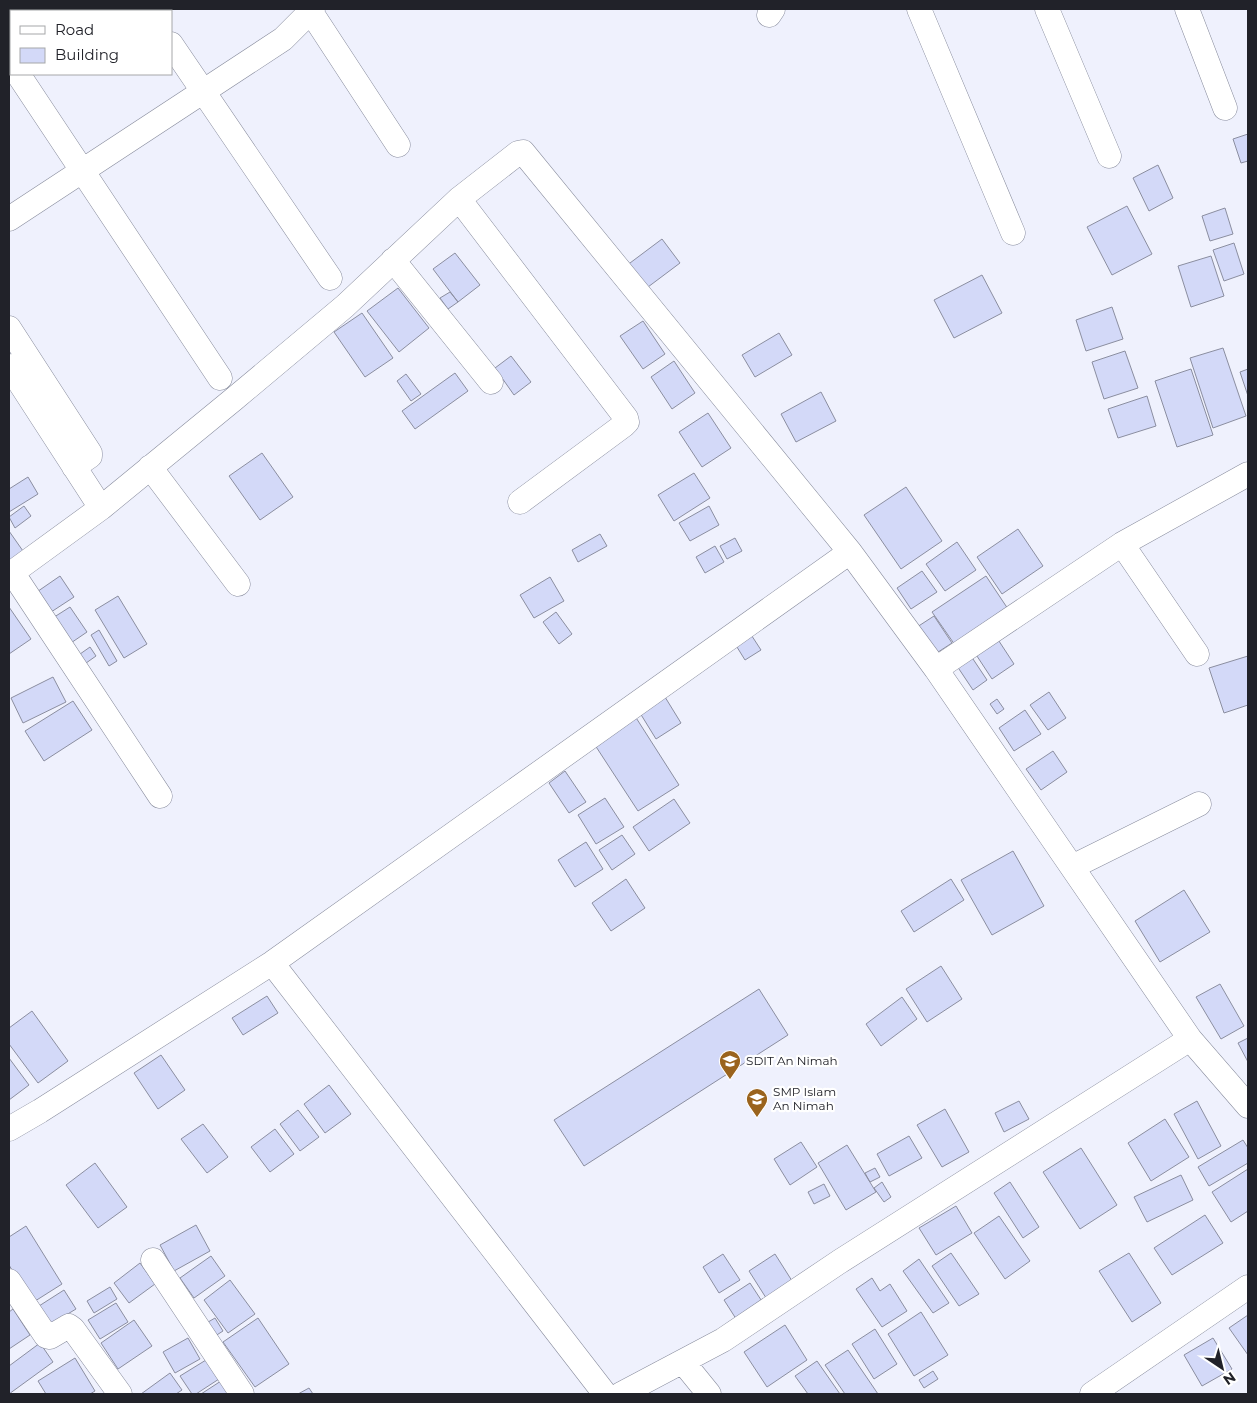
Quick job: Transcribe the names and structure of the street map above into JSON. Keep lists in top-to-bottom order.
{
  "places": {
    "school or university": ["SDIT An Nimah", "SMP Islam An Nimah"]
  },
  "legend": ["Road", "Building"],
  "north": "bottom right"
}
